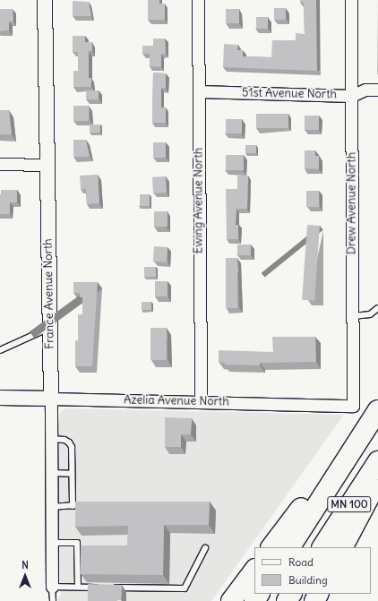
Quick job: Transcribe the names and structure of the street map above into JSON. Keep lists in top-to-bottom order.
{
  "streets": {
    "highway": ["MN 100"],
    "street": [
      "51st Avenue North",
      "Ewing Avenue North",
      "Drew Avenue North",
      "France Avenue North",
      "Azelia Avenue North"
    ]
  },
  "crossings": [
    ["51st Avenue North", "Ewing Avenue North"],
    ["51st Avenue North", "Drew Avenue North"],
    ["Ewing Avenue North", "Azelia Avenue North"],
    ["Drew Avenue North", "Azelia Avenue North"],
    ["France Avenue North", "Azelia Avenue North"]
  ],
  "legend": ["Road", "Building"],
  "north": "top"
}
